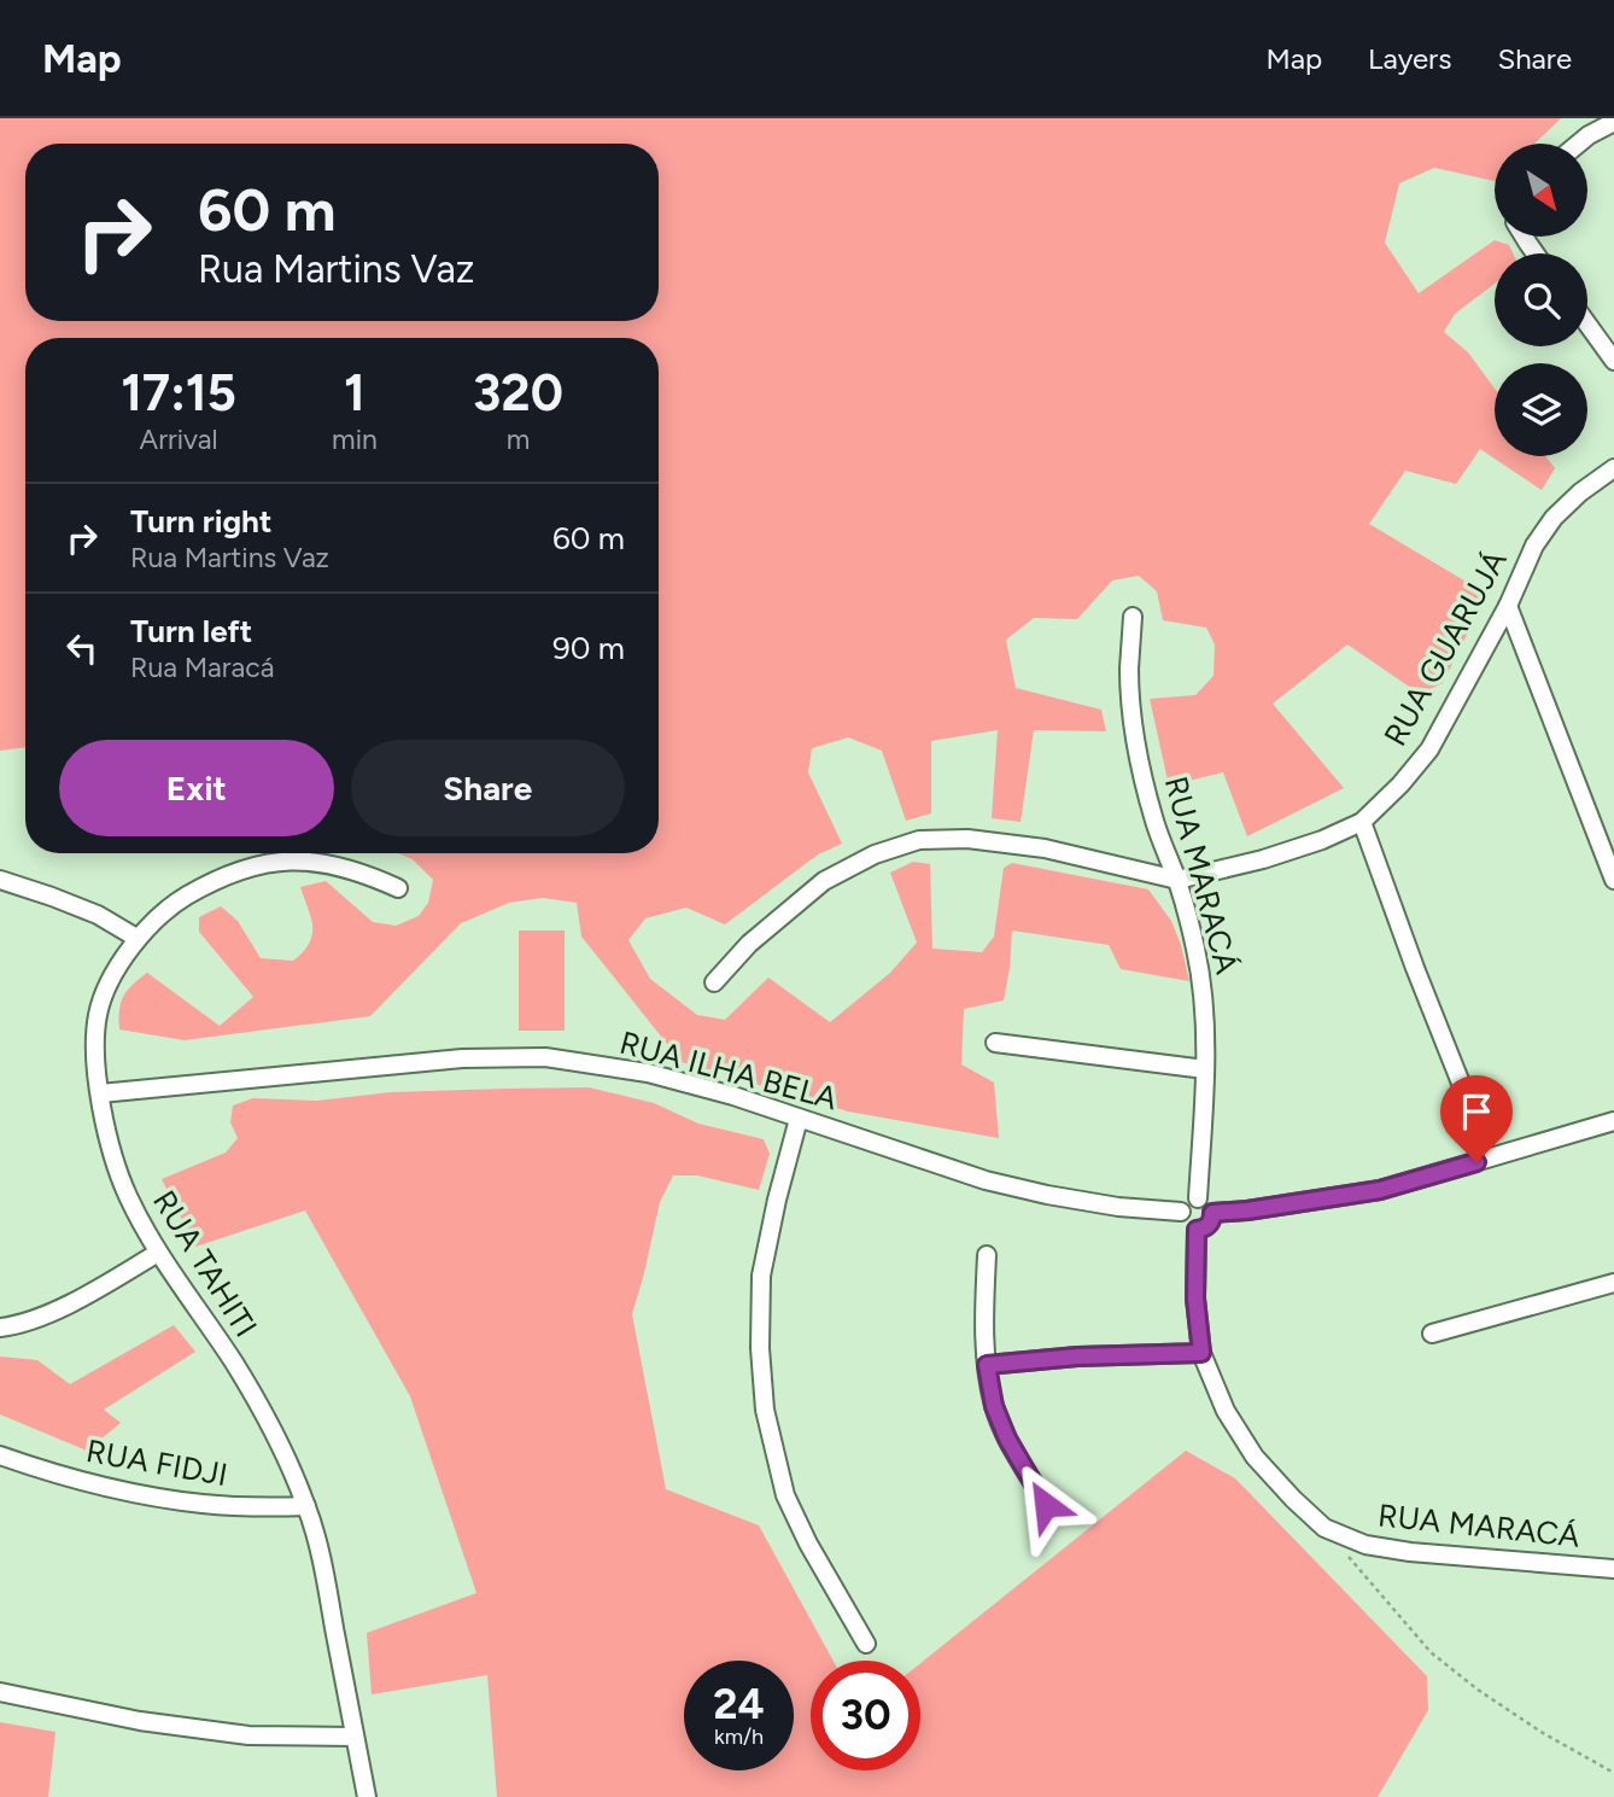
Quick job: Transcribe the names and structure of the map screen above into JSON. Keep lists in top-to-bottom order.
{
  "streets": {
    "street": [
      "RUA GUARUJÁ",
      "RUA MARACÁ",
      "RUA ILHA BELA",
      "RUA TAHITI",
      "RUA FIDJI"
    ]
  },
  "crossings": [
    ["RUA GUARUJÁ", "RUA MARACÁ"],
    ["RUA MARACÁ", "RUA ILHA BELA"],
    ["RUA ILHA BELA", "RUA TAHITI"],
    ["RUA TAHITI", "RUA FIDJI"]
  ],
  "north": "bottom right",
  "page": {
    "header": "Map",
    "nav": ["Map", "Layers", "Share"],
    "turn": ["60 m", "Rua Martins Vaz"],
    "eta": [
      "17:15",
      "Arrival",
      "1",
      "min",
      "320",
      "m"
    ],
    "list": [
      {
        "name": "Turn right",
        "note": "Rua Martins Vaz",
        "value": "60 m"
      },
      {
        "name": "Turn left",
        "note": "Rua Maracá",
        "value": "90 m"
      }
    ],
    "buttons": ["Exit", "Share"],
    "speed": "24 km/h",
    "limit": "30"
  }
}
